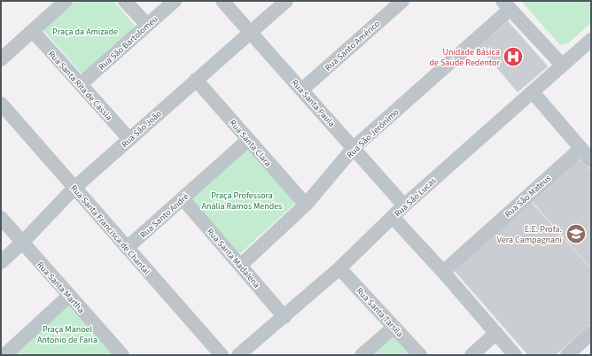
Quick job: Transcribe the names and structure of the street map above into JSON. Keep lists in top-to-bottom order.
{
  "streets": {
    "street": [
      "Rua São Bartolomeu",
      "Rua Santo Américo",
      "Rua Santa Rita de Cássia",
      "Rua Santa Paula",
      "Rua São João",
      "Rua São Jerônimo",
      "Rua Santa Clara",
      "Rua São Mateus",
      "Rua São Lucas",
      "Rua Santo André",
      "Rua Santa Francisca de Chantal",
      "Rua Santa Madalena",
      "Rua Santa Martha",
      "Rua Santa Tarsila"
    ]
  },
  "crossings": [
    ["Rua São Bartolomeu", "Rua Santa Rita de Cássia"],
    ["Rua Santo Américo", "Rua Santa Paula"],
    ["Rua Santa Rita de Cássia", "Rua São João"],
    ["Rua Santa Paula", "Rua São João"],
    ["Rua Santa Paula", "Rua São Jerônimo"],
    ["Rua Santa Paula", "Rua São Lucas"],
    ["Rua São João", "Rua Santa Clara"],
    ["Rua São João", "Rua Santa Francisca de Chantal"],
    ["Rua São João", "Rua Santa Martha"],
    ["Rua São Jerônimo", "Rua Santa Clara"],
    ["Rua São Jerônimo", "Rua Santa Madalena"],
    ["Rua Santa Clara", "Rua Santo André"],
    ["Rua São Lucas", "Rua Santa Madalena"],
    ["Rua São Lucas", "Rua Santa Tarsila"],
    ["Rua Santo André", "Rua Santa Francisca de Chantal"],
    ["Rua Santo André", "Rua Santa Madalena"]
  ],
  "parks": ["Praça da Amizade", "Praça Professora Anália Ramos Mendes", "Praça Manoel Antonio de Faria"],
  "places": {
    "hospital": ["Unidade Básica de Saúde Redentor"],
    "school or university": ["E.E. Profa. Vera Campagnani"]
  }
}
